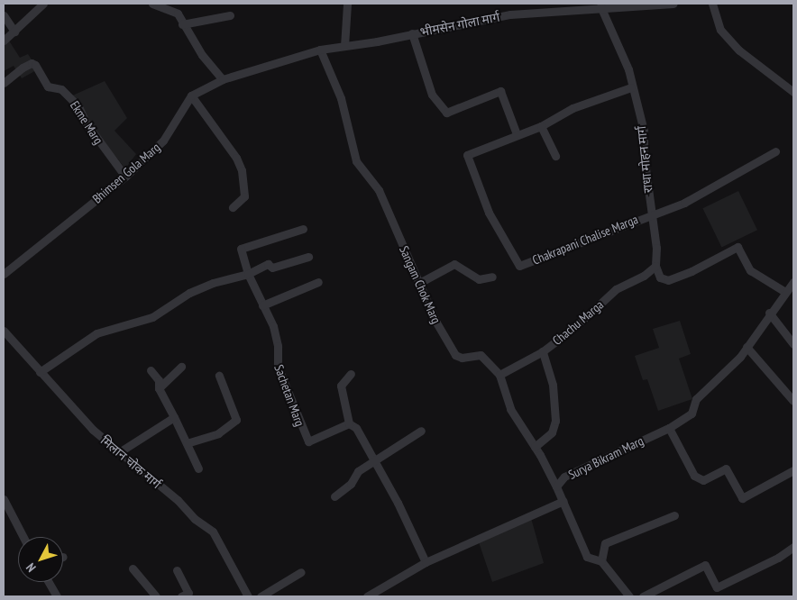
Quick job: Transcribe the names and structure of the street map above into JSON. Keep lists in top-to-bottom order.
{
  "streets": {
    "street": [
      "भीमसेन गोला मार्ग",
      "Ekme Marg",
      "राधा मोहन मार्ग",
      "Bhimsen Gola Marg",
      "Chakrapani Chalise Marga",
      "Sangam Chok Marg",
      "Chachu Marga",
      "Sachetan Marg",
      "Surya Bikram Marg",
      "मिलान चोक मार्ग"
    ]
  },
  "crossings": [
    ["भीमसेन गोला मार्ग", "राधा मोहन मार्ग"],
    ["भीमसेन गोला मार्ग", "Sangam Chok Marg"],
    ["Ekme Marg", "Bhimsen Gola Marg"],
    ["राधा मोहन मार्ग", "Chakrapani Chalise Marga"],
    ["राधा मोहन मार्ग", "Chachu Marga"],
    ["Sangam Chok Marg", "Chachu Marga"],
    ["Sangam Chok Marg", "Surya Bikram Marg"]
  ],
  "north": "bottom left"
}
